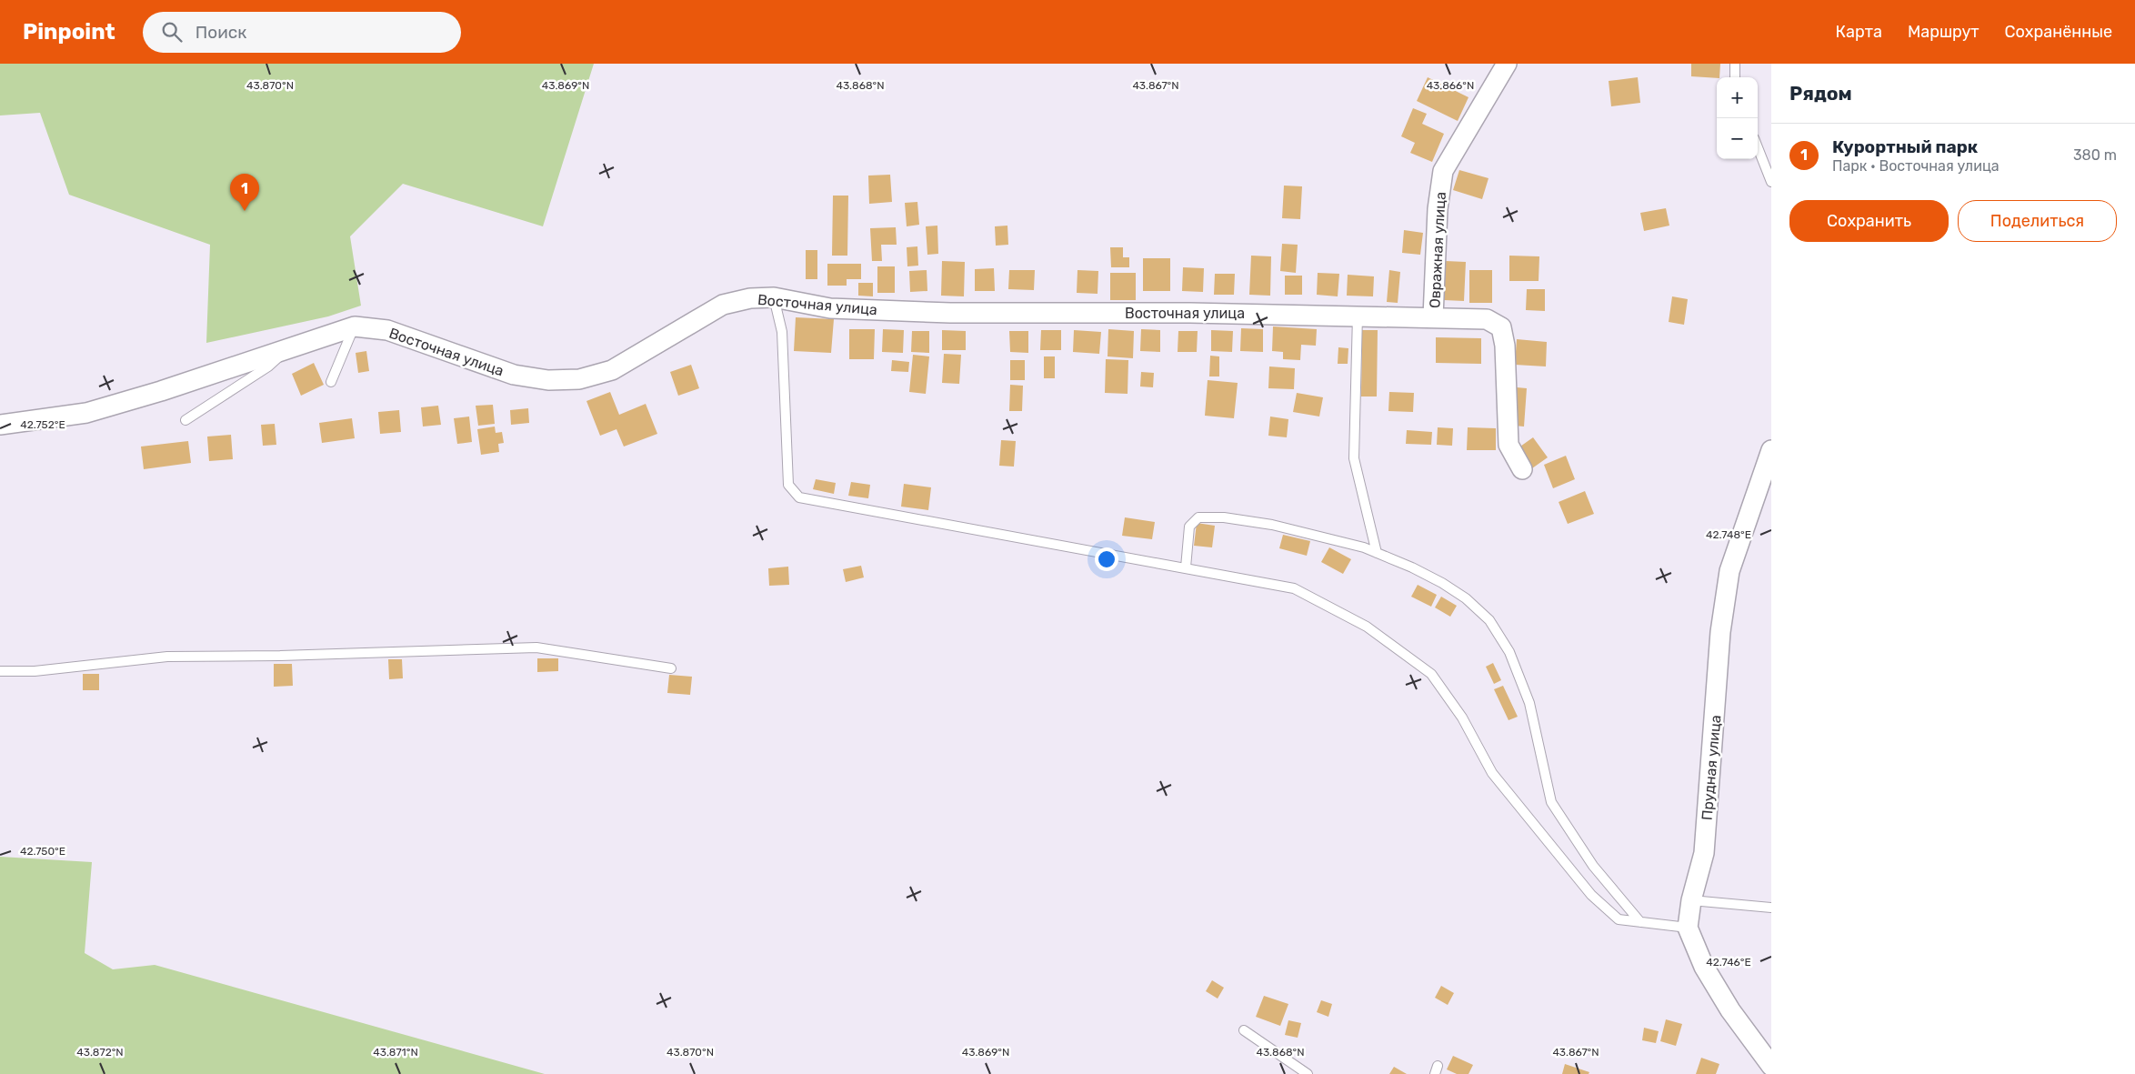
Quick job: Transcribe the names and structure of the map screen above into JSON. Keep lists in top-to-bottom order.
{
  "streets": {
    "street": ["Овражная улица", "Восточная улица", "Прудная улица"]
  },
  "crossings": [
    ["Овражная улица", "Восточная улица"]
  ],
  "page": {
    "header": "Pinpoint",
    "search": "Поиск",
    "nav": ["Карта", "Маршрут", "Сохранённые"],
    "heading": "Рядом",
    "map_buttons": ["+", "−"],
    "list": [
      {
        "mark": "1",
        "name": "Курортный парк",
        "note": "Парк · Восточная улица",
        "value": "380 m"
      }
    ],
    "pins": "1",
    "buttons": ["Сохранить", "Поделиться"]
  },
  "coordinates": [
    "43.870°N",
    "43.869°N",
    "43.868°N",
    "43.867°N",
    "43.866°N",
    "42.752°E",
    "42.748°E",
    "42.750°E",
    "42.746°E",
    "43.872°N",
    "43.871°N"
  ]
}
